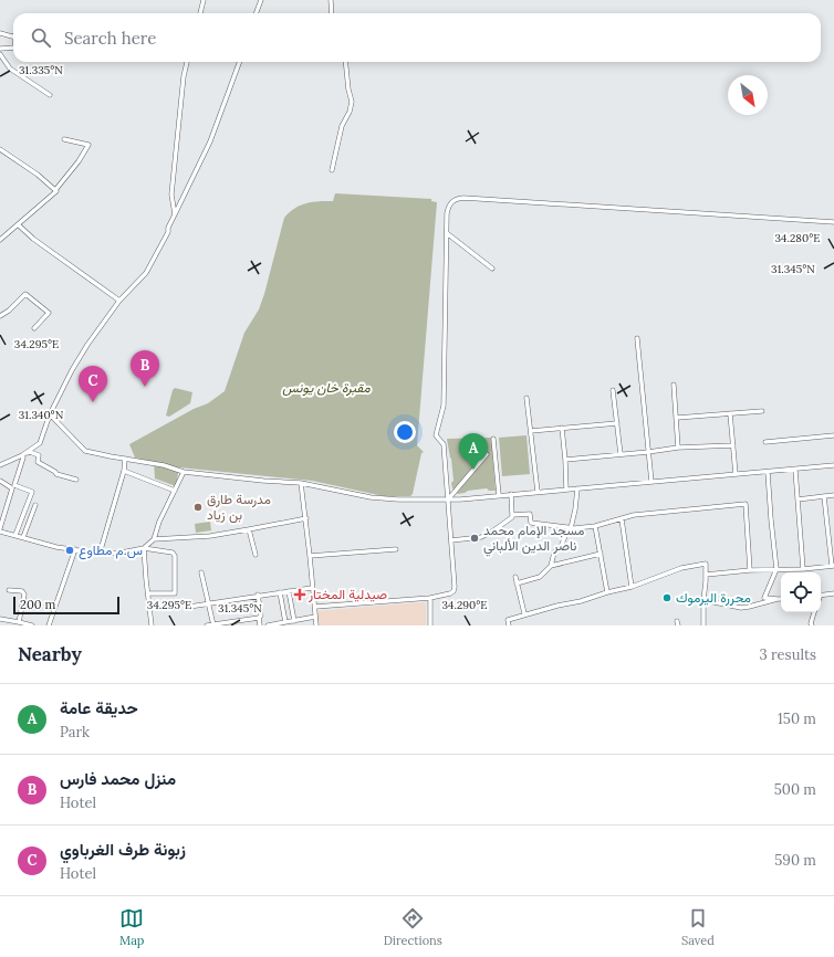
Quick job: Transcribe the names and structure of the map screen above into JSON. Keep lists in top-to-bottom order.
{
  "parks": ["مقبرة خان يونس"],
  "places": {
    "other": [
      "مدرسة طارق بن زياد",
      "مسجد الإمام محمد ناصر الدين الألباني",
      "س.م مطاوع",
      "محررة اليرموك"
    ],
    "health": ["صيدلية المختار"]
  },
  "scale_bar": "200 m",
  "north": "bottom right",
  "page": {
    "search": "Search here",
    "pins": ["B", "C", "A"],
    "scale": "200 m",
    "heading": ["Nearby", "3 results"],
    "list": [
      {
        "mark": "A",
        "name": "حديقة عامة",
        "note": "Park",
        "value": "150 m"
      },
      {
        "mark": "B",
        "name": "منزل محمد فارس",
        "note": "Hotel",
        "value": "500 m"
      },
      {
        "mark": "C",
        "name": "زبونة طرف الغرباوي",
        "note": "Hotel",
        "value": "590 m"
      }
    ],
    "nav": ["Map", "Directions", "Saved"]
  },
  "coordinates": [
    "31.335°N",
    "34.280°E",
    "31.345°N",
    "34.295°E",
    "31.340°N",
    "34.290°E"
  ]
}
